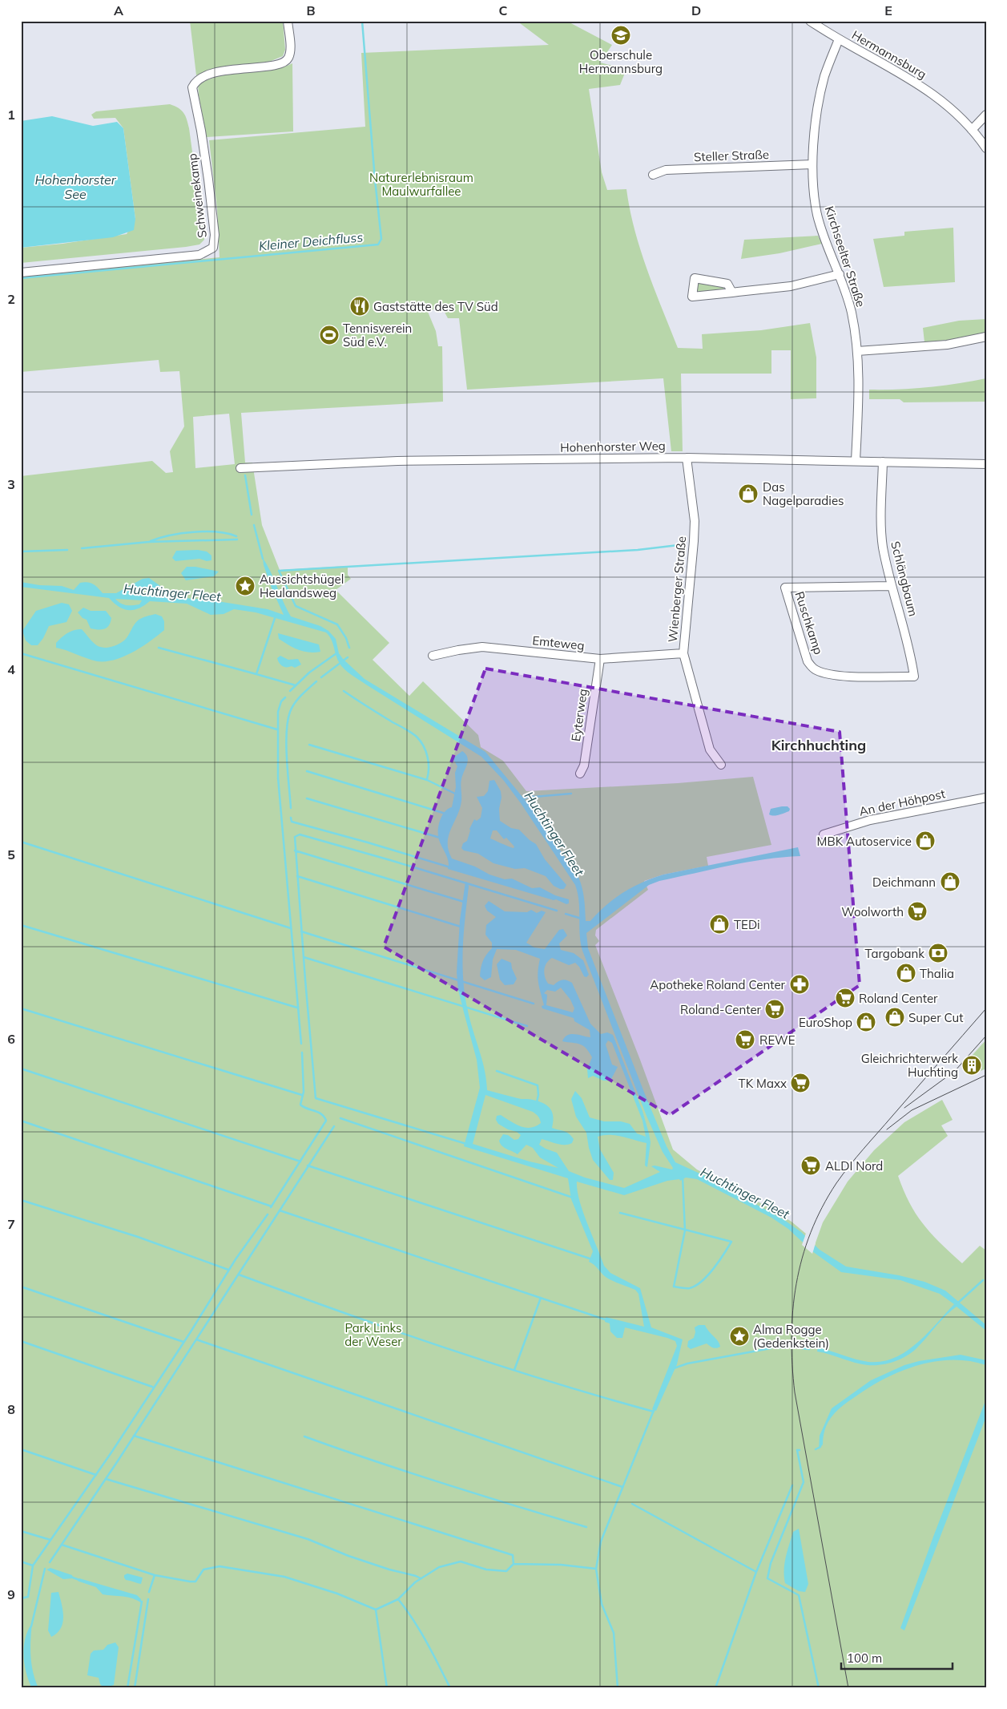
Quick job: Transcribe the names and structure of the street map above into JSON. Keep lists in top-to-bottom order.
{
  "streets": {
    "street": [
      "Hermannsburg",
      "Steller Straße",
      "Schweinekamp",
      "Kirchseelter Straße",
      "Hohenhorster Weg",
      "Schlängbaum",
      "Wienberger Straße",
      "Ruschkamp",
      "Emteweg",
      "Eyterweg",
      "An der Höhpost"
    ]
  },
  "crossings": [
    ["Hermannsburg", "Kirchseelter Straße"],
    ["Steller Straße", "Kirchseelter Straße"],
    ["Kirchseelter Straße", "Hohenhorster Weg"],
    ["Hohenhorster Weg", "Schlängbaum"],
    ["Hohenhorster Weg", "Wienberger Straße"],
    ["Schlängbaum", "Ruschkamp"],
    ["Wienberger Straße", "Emteweg"],
    ["Emteweg", "Eyterweg"]
  ],
  "districts": ["Kirchhuchting"],
  "water": ["Hohenhorster See", "Kleiner Deichfluss", "Huchtinger Fleet"],
  "parks": ["Naturerlebnisraum Maulwurfallee", "Park Links der Weser"],
  "places": {
    "school or university": ["Oberschule Hermannsburg"],
    "restaurant": ["Gaststätte des TV Süd"],
    "sports": ["Tennisverein Süd e.V."],
    "shop": [
      "Das Nagelparadies",
      "MBK Autoservice",
      "Deichmann",
      "TEDi",
      "Thalia",
      "Super Cut",
      "EuroShop"
    ],
    "place": ["Aussichtshügel Heulandsweg", "Alma Rogge (Gedenkstein)"],
    "supermarket": [
      "Woolworth",
      "Roland Center",
      "Roland-Center",
      "REWE",
      "TK Maxx",
      "ALDI Nord"
    ],
    "bank": ["Targobank"],
    "pharmacy": ["Apotheke Roland Center"],
    "building": ["Gleichrichterwerk Huchting"]
  },
  "scale_bar": "100 m",
  "grid": {
    "columns": [
      "A",
      "B",
      "C",
      "D",
      "E"
    ],
    "rows": [
      "1",
      "2",
      "3",
      "4",
      "5",
      "6",
      "7",
      "8",
      "9"
    ]
  }
}
